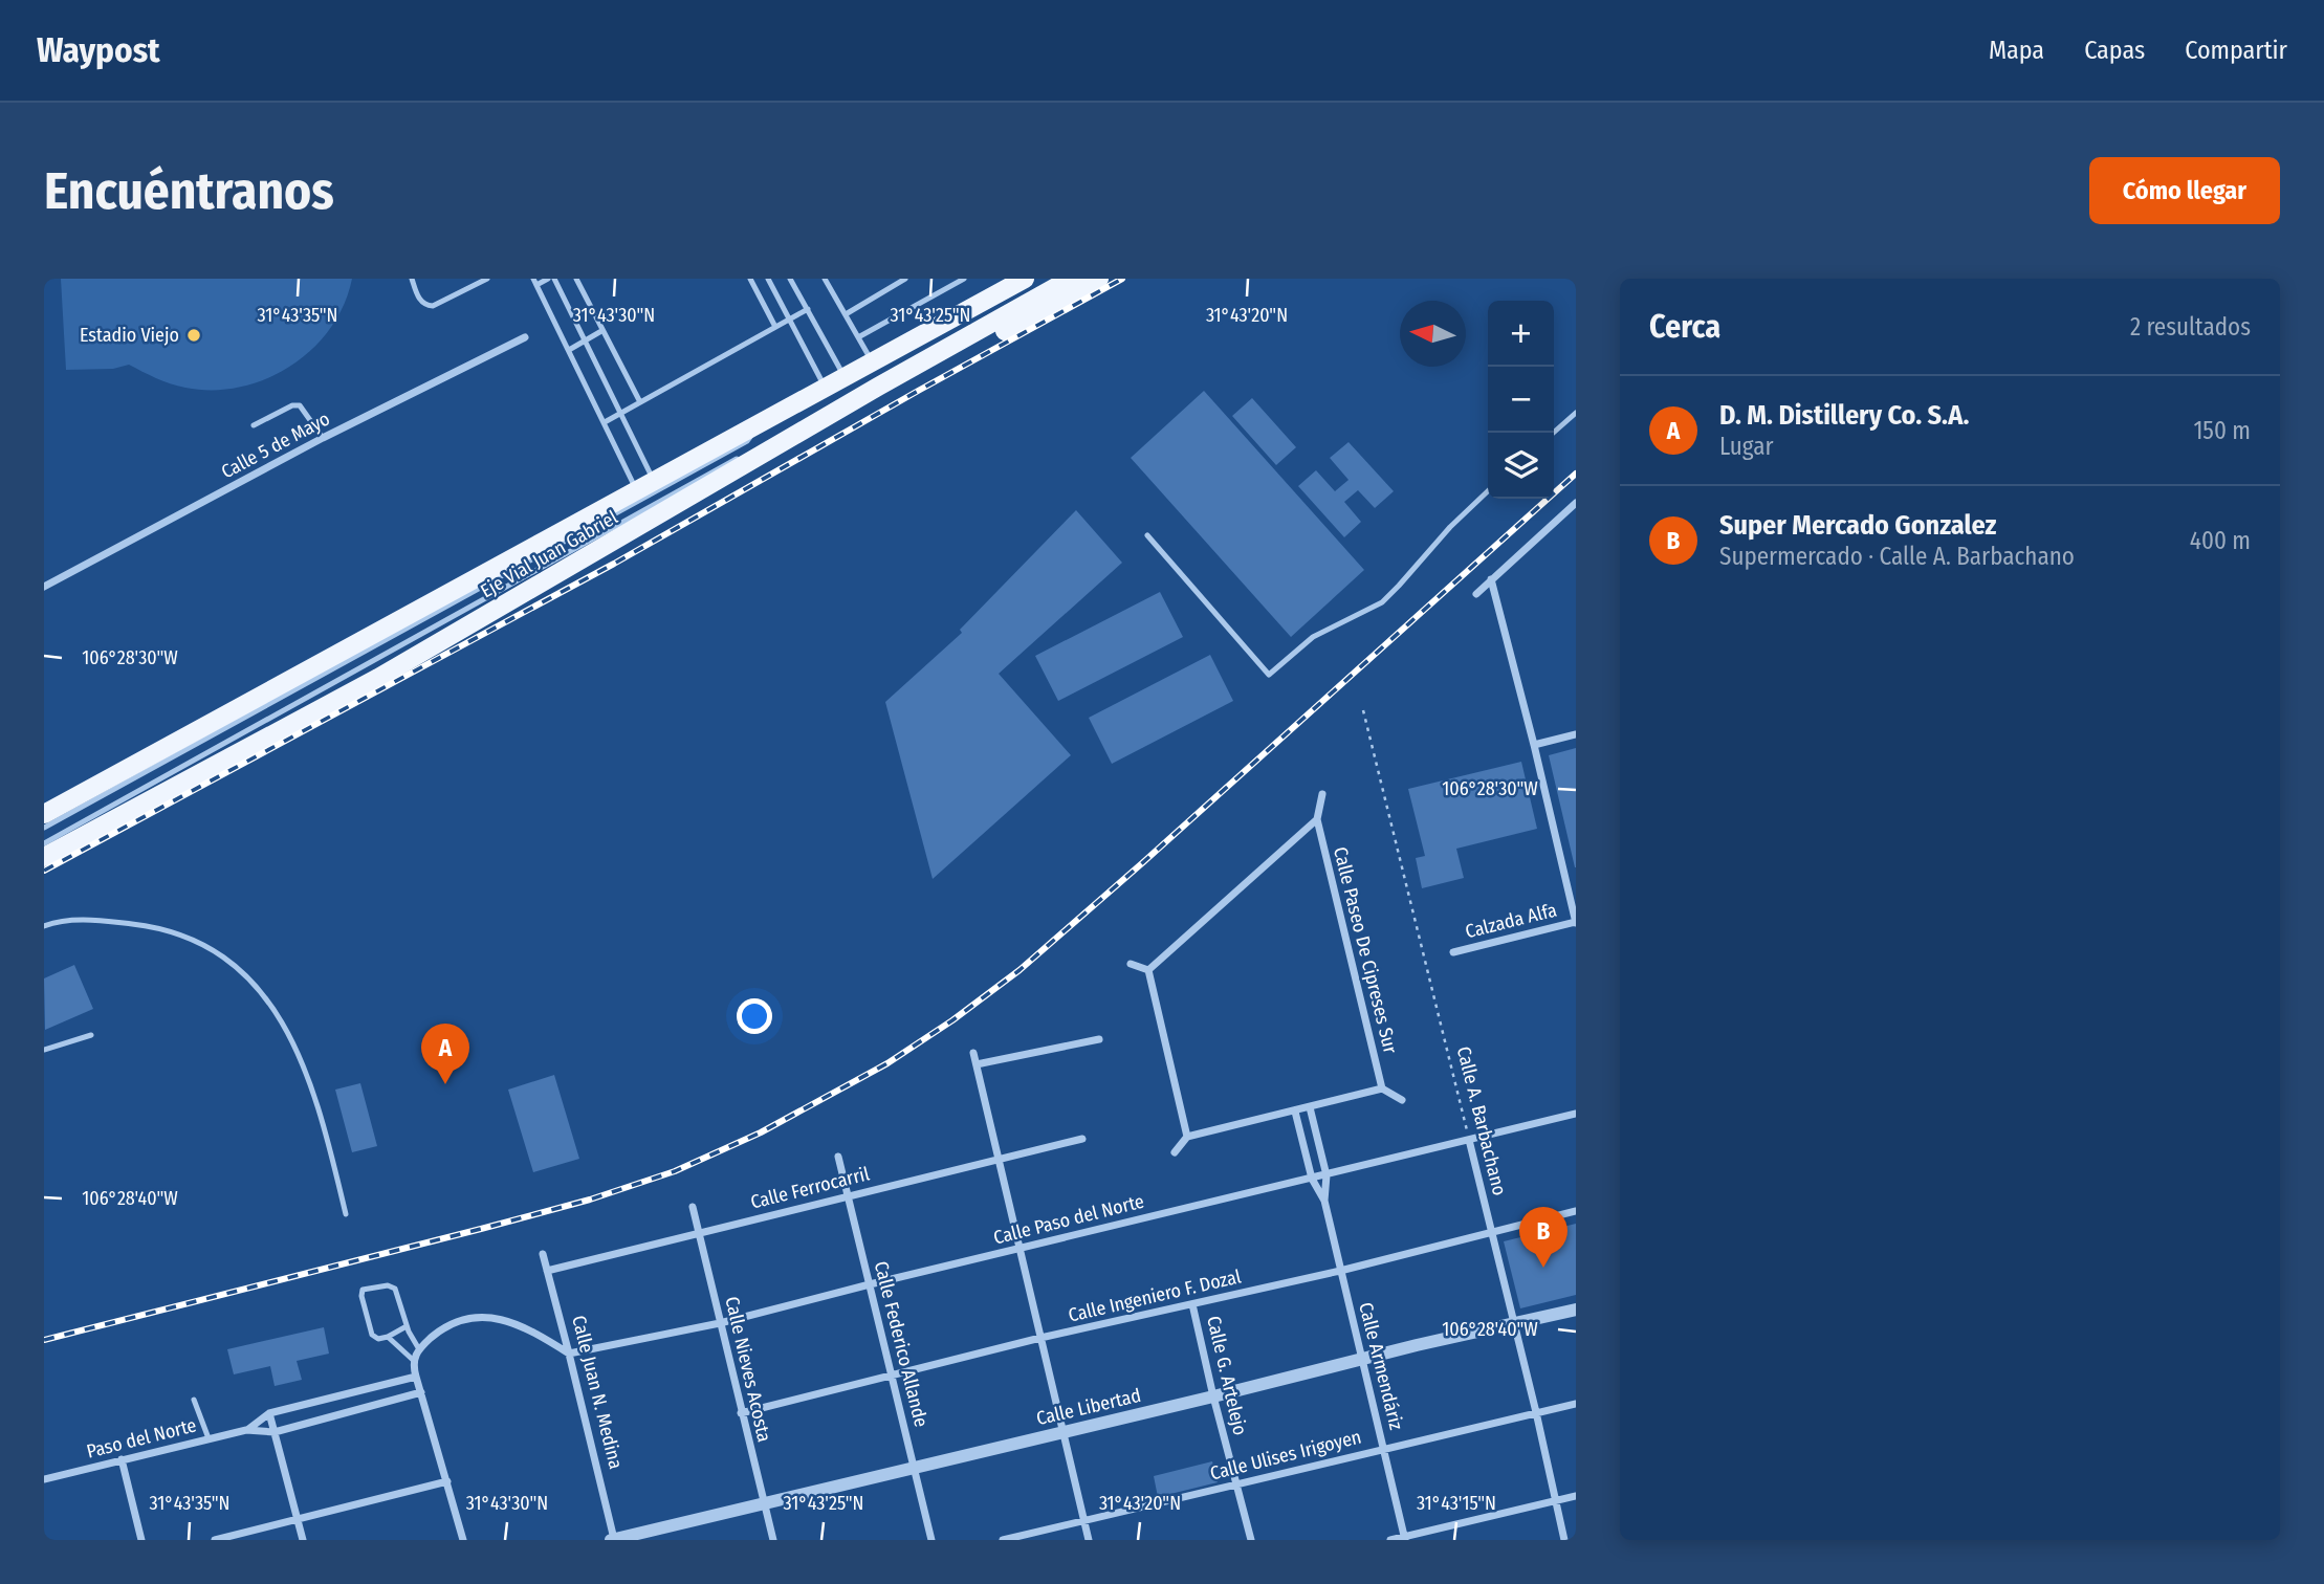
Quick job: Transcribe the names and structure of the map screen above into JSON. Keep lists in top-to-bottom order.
{
  "streets": {
    "main road": ["Eje Vial Juan Gabriel"],
    "street": [
      "Calle 5 de Mayo",
      "Calzada Alfa",
      "Calle Paseo De Cipreses Sur",
      "Calle A. Barbachano",
      "Calle Ferrocarril",
      "Calle Paso del Norte",
      "Calle Ingeniero F. Dozal",
      "Calle Federico Allande",
      "Calle Armendáriz",
      "Calle Nieves Acosta",
      "Calle G. Artelejo",
      "Calle Juan N. Medina",
      "Calle Libertad",
      "Paso del Norte",
      "Calle Ulises Irigoyen"
    ]
  },
  "crossings": [
    ["Calle A. Barbachano", "Calle Paso del Norte"],
    ["Calle A. Barbachano", "Calle Ingeniero F. Dozal"],
    ["Calle A. Barbachano", "Calle Libertad"],
    ["Calle A. Barbachano", "Calle Ulises Irigoyen"],
    ["Calle Ferrocarril", "Calle Federico Allande"],
    ["Calle Ferrocarril", "Calle Nieves Acosta"],
    ["Calle Ferrocarril", "Calle Juan N. Medina"],
    ["Calle Paso del Norte", "Calle Federico Allande"],
    ["Calle Paso del Norte", "Calle Armendáriz"],
    ["Calle Paso del Norte", "Calle Nieves Acosta"],
    ["Calle Paso del Norte", "Calle Juan N. Medina"],
    ["Calle Ingeniero F. Dozal", "Calle Federico Allande"],
    ["Calle Ingeniero F. Dozal", "Calle Armendáriz"],
    ["Calle Ingeniero F. Dozal", "Calle Nieves Acosta"],
    ["Calle Ingeniero F. Dozal", "Calle G. Artelejo"],
    ["Calle Federico Allande", "Calle Libertad"],
    ["Calle Armendáriz", "Calle Libertad"],
    ["Calle Armendáriz", "Calle Ulises Irigoyen"],
    ["Calle Nieves Acosta", "Calle Libertad"],
    ["Calle G. Artelejo", "Calle Libertad"],
    ["Calle G. Artelejo", "Calle Ulises Irigoyen"],
    ["Calle Juan N. Medina", "Calle Libertad"]
  ],
  "places": ["Estadio Viejo"],
  "north": "left",
  "page": {
    "header": "Waypost",
    "nav": ["Mapa", "Capas", "Compartir"],
    "buttons": "Cómo llegar",
    "title": "Encuéntranos",
    "heading": ["Cerca", "2 resultados"],
    "map_buttons": ["+", "−"],
    "list": [
      {
        "mark": "A",
        "name": "D. M. Distillery Co. S.A.",
        "note": "Lugar",
        "value": "150 m"
      },
      {
        "mark": "B",
        "name": "Super Mercado Gonzalez",
        "note": "Supermercado · Calle A. Barbachano",
        "value": "400 m"
      }
    ],
    "pins": ["A", "B"]
  },
  "coordinates": [
    "31°43'35\"N",
    "31°43'30\"N",
    "31°43'25\"N",
    "31°43'20\"N",
    "106°28'30\"W",
    "106°28'40\"W",
    "31°43'15\"N"
  ]
}
